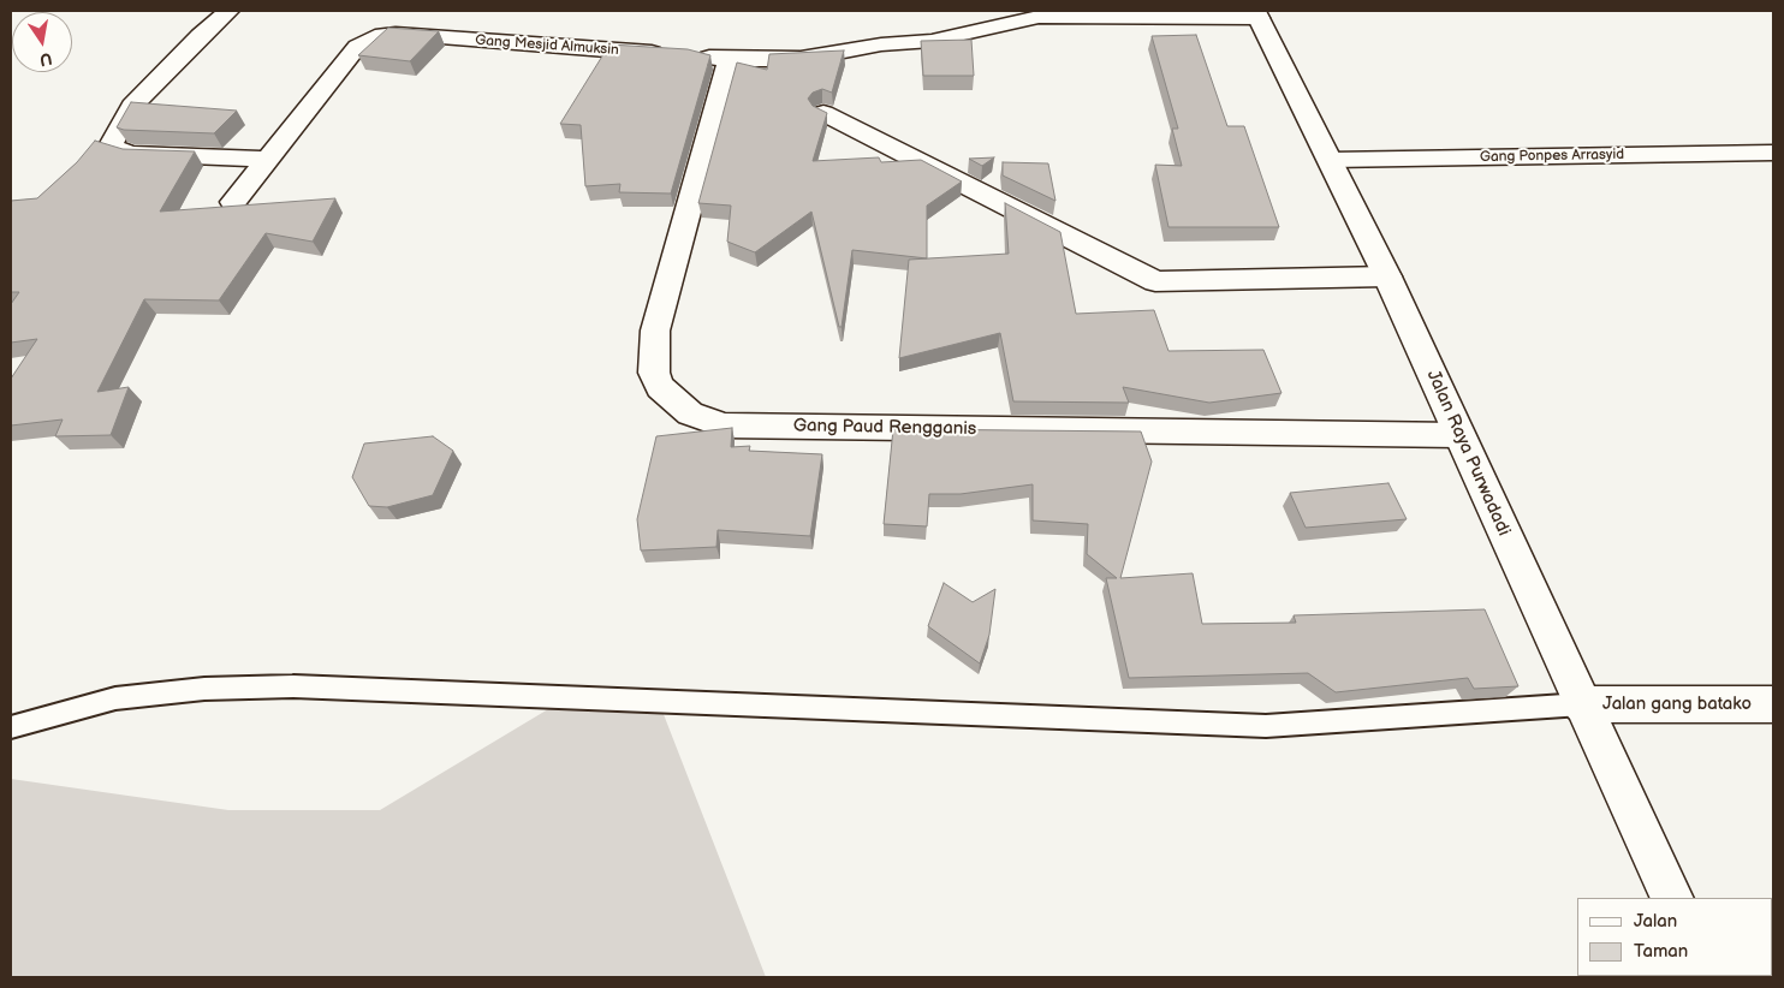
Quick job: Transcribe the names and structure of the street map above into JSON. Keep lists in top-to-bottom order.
{
  "streets": {
    "street": [
      "Gang Mesjid Almuksin",
      "Gang Ponpes Arrasyid",
      "Gang Paud Rengganis",
      "Jalan Raya Purwadadi",
      "Jalan gang batako"
    ]
  },
  "crossings": [
    ["Gang Ponpes Arrasyid", "Jalan Raya Purwadadi"],
    ["Gang Paud Rengganis", "Jalan Raya Purwadadi"],
    ["Jalan Raya Purwadadi", "Jalan gang batako"]
  ],
  "legend": ["Jalan", "Taman"],
  "north": "bottom"
}
